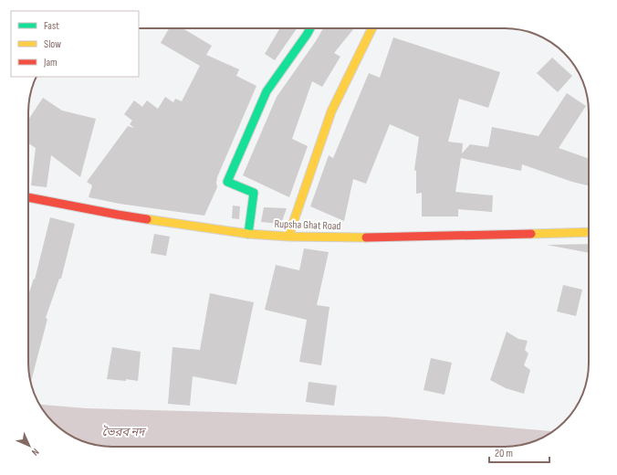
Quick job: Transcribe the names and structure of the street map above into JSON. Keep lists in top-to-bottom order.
{
  "streets": {
    "street": ["Rupsha Ghat Road"]
  },
  "water": ["ভৈরব নদ"],
  "legend": ["Fast", "Slow", "Jam"],
  "scale_bar": "20 m",
  "north": "bottom right"
}
